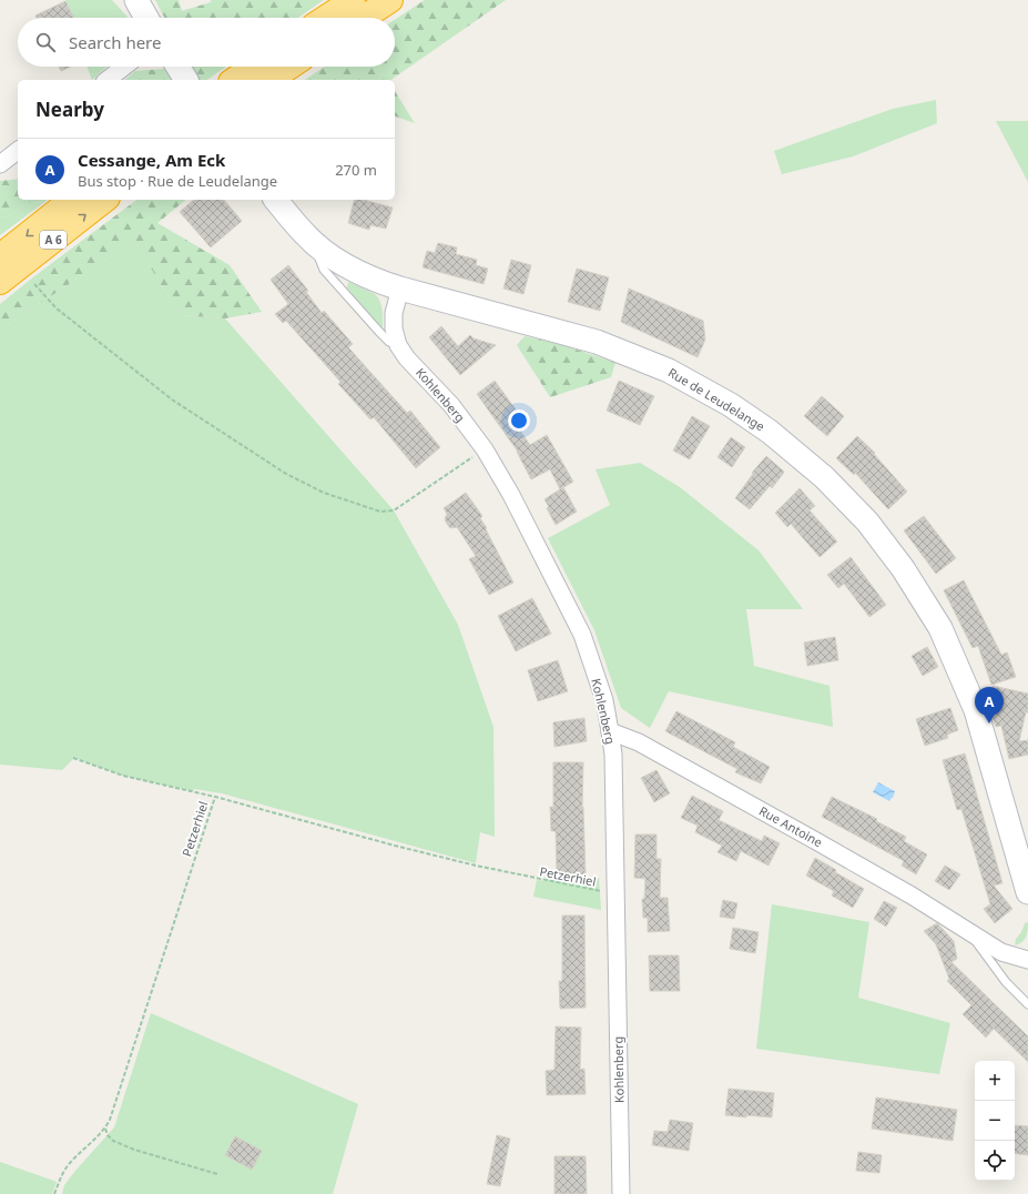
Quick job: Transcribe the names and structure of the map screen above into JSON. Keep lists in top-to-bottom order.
{
  "streets": {
    "highway": ["A 6"],
    "main road": ["Rue de Leudelange"],
    "street": ["Kohlenberg", "Rue Antoine"],
    "path": ["Petzerhiel"]
  },
  "crossings": [
    ["Kohlenberg", "Rue de Leudelange"],
    ["Kohlenberg", "Rue Antoine"],
    ["Kohlenberg", "Petzerhiel"]
  ],
  "page": {
    "search": "Search here",
    "heading": "Nearby",
    "list": [
      {
        "mark": "A",
        "name": "Cessange, Am Eck",
        "note": "Bus stop · Rue de Leudelange",
        "value": "270 m"
      }
    ],
    "pins": "A",
    "map_buttons": ["+", "−"]
  }
}
